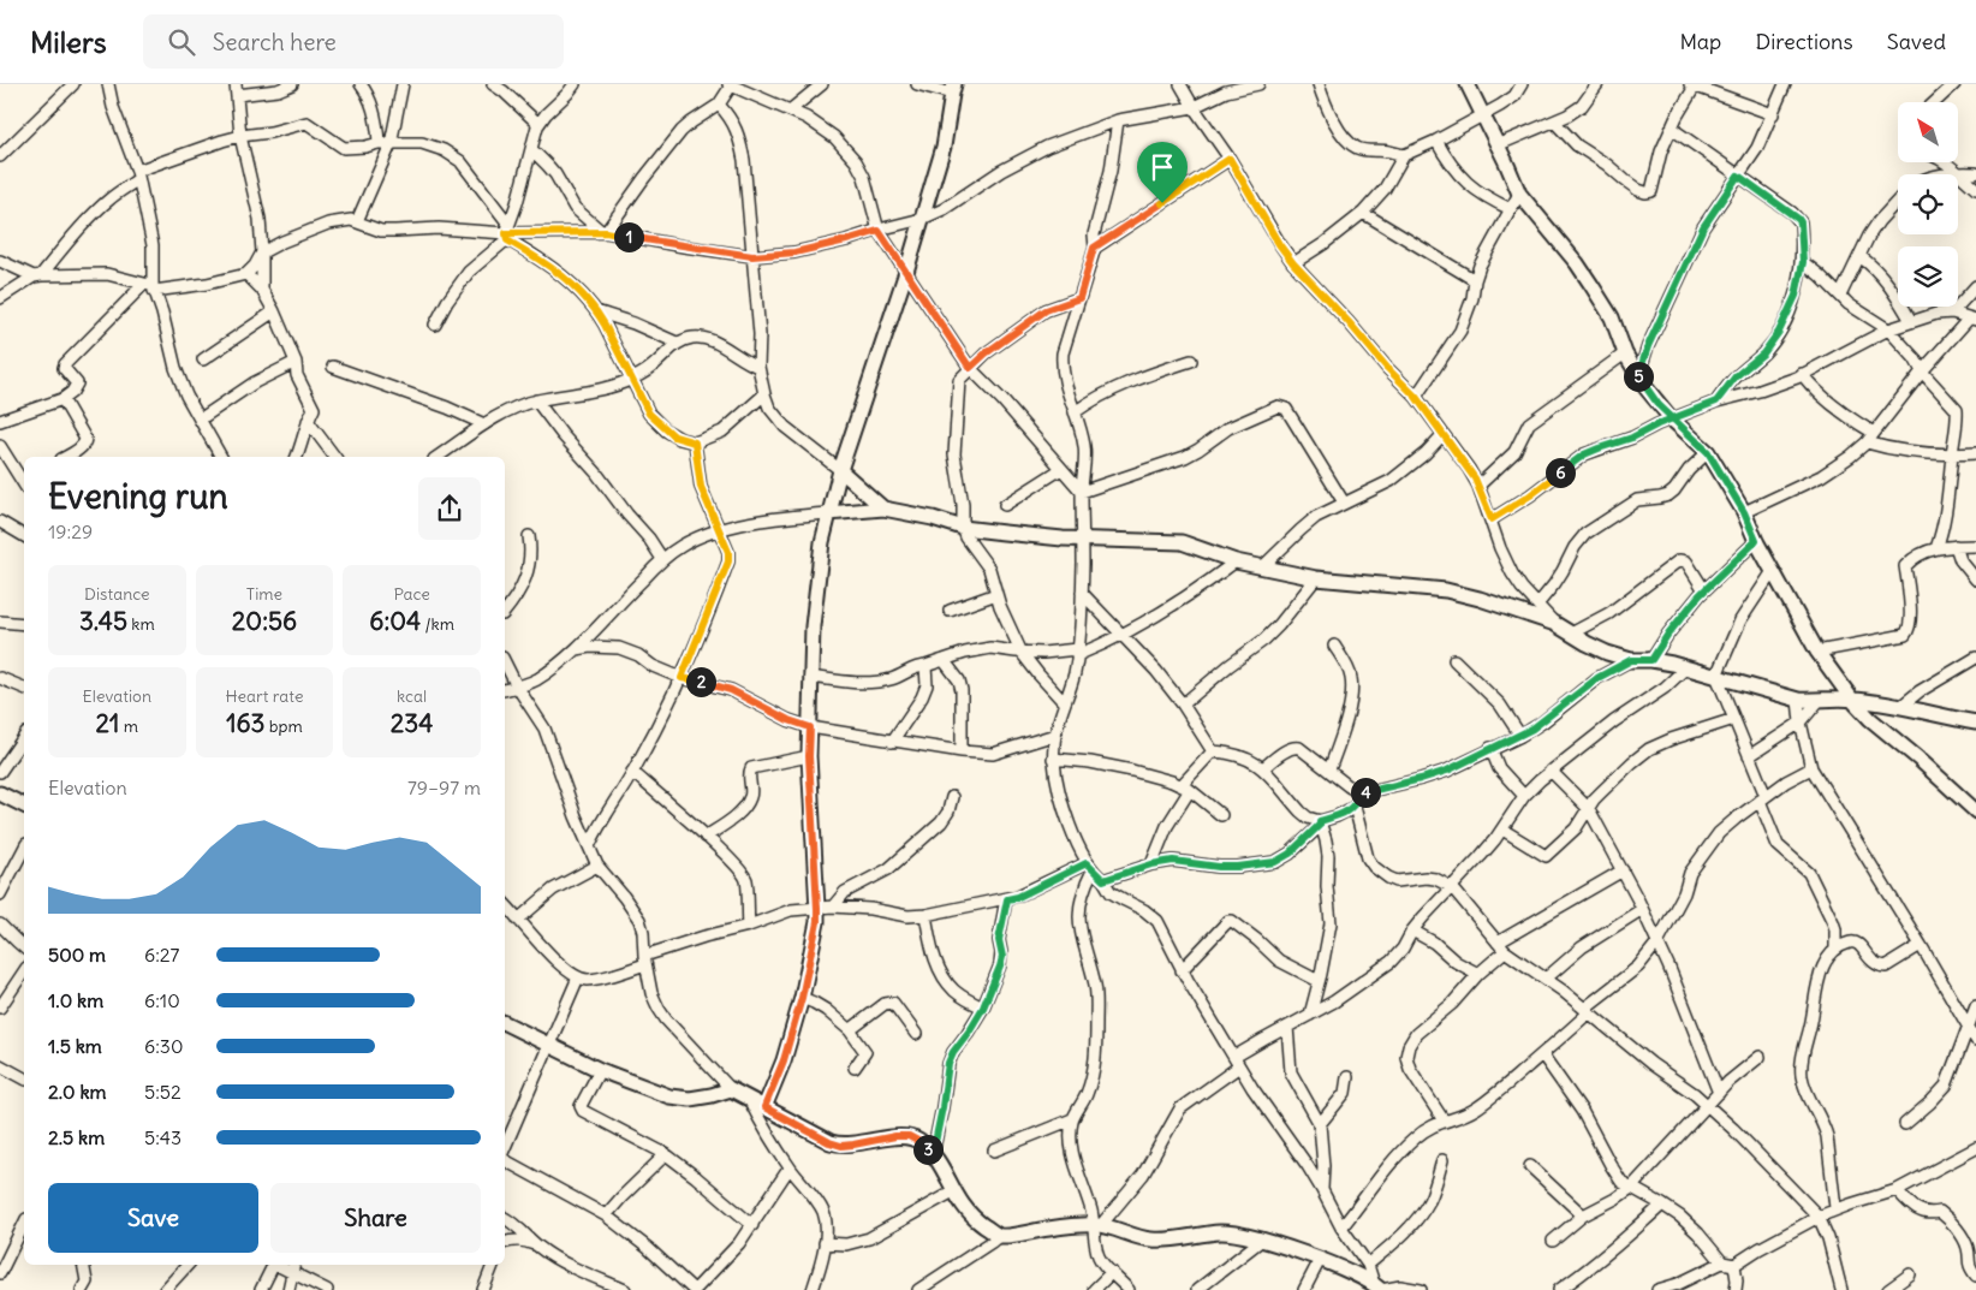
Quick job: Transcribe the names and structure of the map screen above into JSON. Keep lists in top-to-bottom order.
{
  "north": "top left",
  "page": {
    "header": "Milers",
    "search": "Search here",
    "nav": ["Map", "Directions", "Saved"],
    "pins": [
      "1",
      "5",
      "6",
      "2",
      "4",
      "3"
    ],
    "heading": ["Evening run", "19:29"],
    "stats": [
      ["Distance", "3.45 km"],
      ["Time", "20:56"],
      ["Pace", "6:04 /km"],
      ["Elevation", "21 m"],
      ["Heart rate", "163 bpm"],
      ["kcal", "234"]
    ],
    "chart": ["Elevation", "79–97 m"],
    "list": [
      {
        "name": "500 m",
        "note": "6:27"
      },
      {
        "name": "1.0 km",
        "note": "6:10"
      },
      {
        "name": "1.5 km",
        "note": "6:30"
      },
      {
        "name": "2.0 km",
        "note": "5:52"
      },
      {
        "name": "2.5 km",
        "note": "5:43"
      }
    ],
    "buttons": ["Save", "Share"]
  }
}
